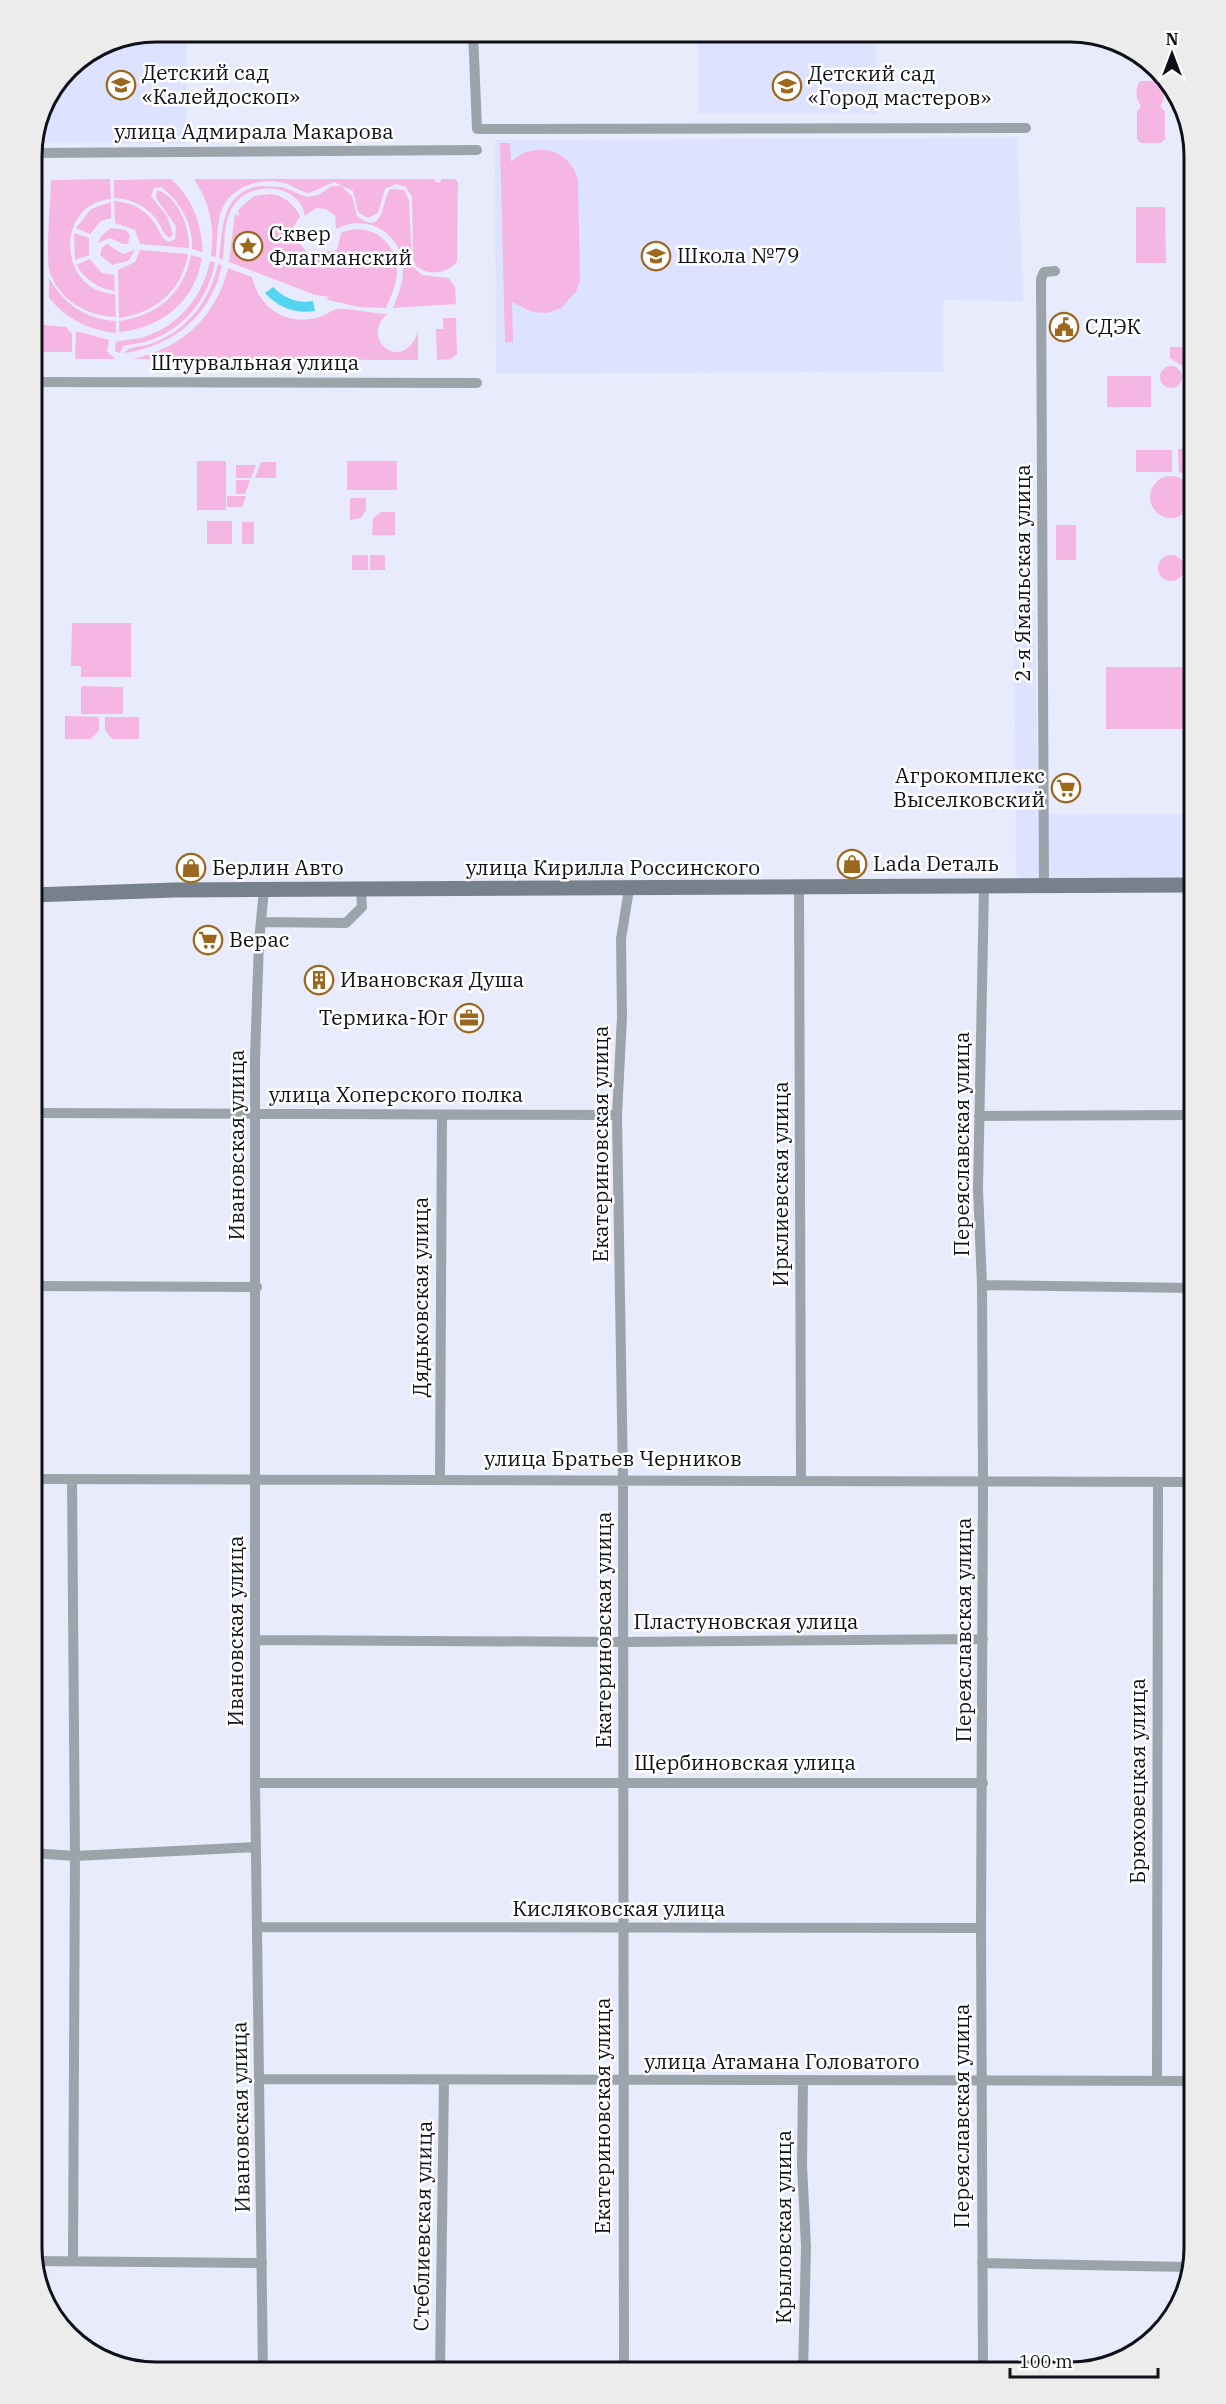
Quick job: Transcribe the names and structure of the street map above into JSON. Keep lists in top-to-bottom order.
{
  "streets": {
    "main road": ["улица Кирилла Россинского"],
    "street": [
      "улица Адмирала Макарова",
      "Штурвальная улица",
      "2-я Ямальская улица",
      "улица Хоперского полка",
      "Екатериновская улица",
      "Переяславская улица",
      "Ивановская улица",
      "Ирклиевская улица",
      "Дядьковская улица",
      "улица Братьев Черников",
      "Пластуновская улица",
      "Щербиновская улица",
      "Брюховецкая улица",
      "Кисляковская улица",
      "улица Атамана Головатого",
      "Стеблиевская улица",
      "Крыловская улица"
    ]
  },
  "crossings": [
    ["2-я Ямальская улица", "улица Кирилла Россинского"],
    ["улица Кирилла Россинского", "Екатериновская улица"],
    ["улица Кирилла Россинского", "Переяславская улица"],
    ["улица Кирилла Россинского", "Ивановская улица"],
    ["улица Кирилла Россинского", "Ирклиевская улица"],
    ["улица Хоперского полка", "Екатериновская улица"],
    ["улица Хоперского полка", "Ивановская улица"],
    ["улица Хоперского полка", "Дядьковская улица"],
    ["Екатериновская улица", "улица Братьев Черников"],
    ["Екатериновская улица", "Пластуновская улица"],
    ["Екатериновская улица", "Щербиновская улица"],
    ["Екатериновская улица", "Кисляковская улица"],
    ["Екатериновская улица", "улица Атамана Головатого"],
    ["Переяславская улица", "улица Братьев Черников"],
    ["Переяславская улица", "Пластуновская улица"],
    ["Переяславская улица", "Щербиновская улица"],
    ["Переяславская улица", "Кисляковская улица"],
    ["Переяславская улица", "улица Атамана Головатого"],
    ["Ивановская улица", "улица Братьев Черников"],
    ["Ивановская улица", "Пластуновская улица"],
    ["Ивановская улица", "Щербиновская улица"],
    ["Ивановская улица", "Кисляковская улица"],
    ["Ивановская улица", "улица Атамана Головатого"],
    ["Ирклиевская улица", "улица Братьев Черников"],
    ["Дядьковская улица", "улица Братьев Черников"],
    ["улица Братьев Черников", "Брюховецкая улица"],
    ["Брюховецкая улица", "улица Атамана Головатого"],
    ["улица Атамана Головатого", "Стеблиевская улица"],
    ["улица Атамана Головатого", "Крыловская улица"]
  ],
  "places": {
    "school or university": ["Детский сад «Калейдоскоп»", "Детский сад «Город мастеров»", "Школа №79"],
    "place": ["Сквер Флагманский"],
    "public building": ["СДЭК"],
    "supermarket": ["Агрокомплекс Выселковский", "Верас"],
    "shop": ["Lada Dеталь", "Берлин Авто"],
    "building": ["Ивановская Душа"],
    "office": ["Термика-Юг"]
  },
  "scale_bar": "100 m",
  "north": "top"
}
